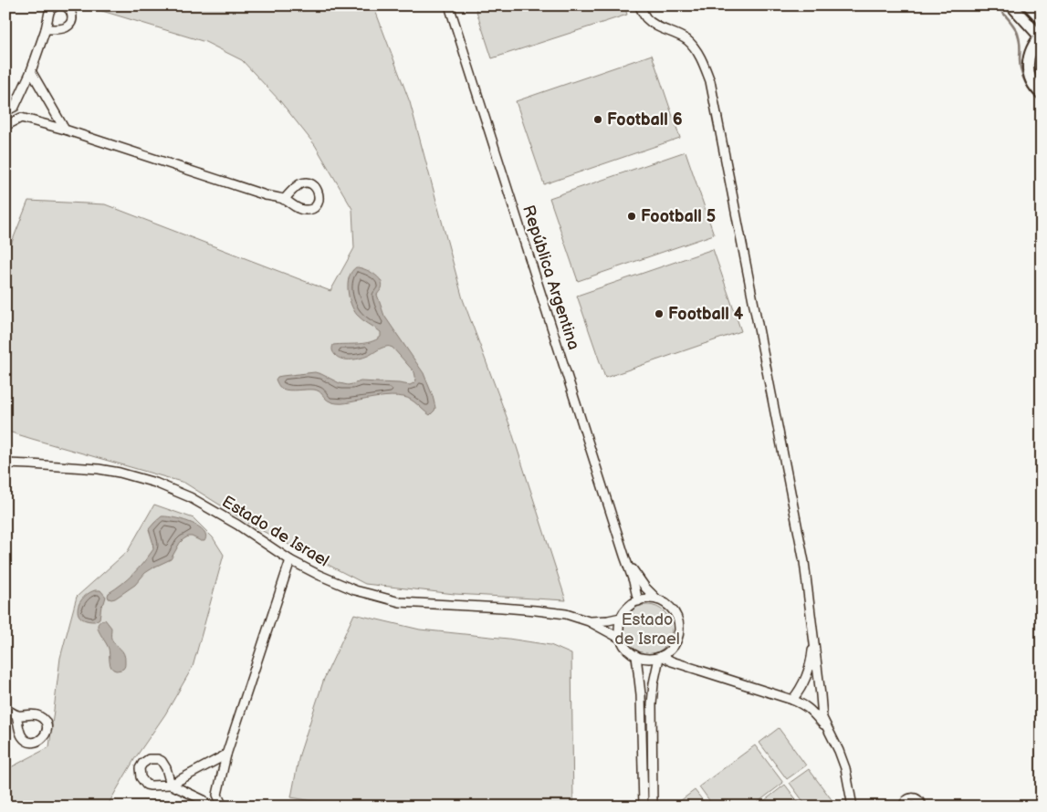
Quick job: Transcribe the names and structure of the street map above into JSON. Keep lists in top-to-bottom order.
{
  "streets": {
    "street": ["República Argentina", "Estado de Israel"]
  },
  "crossings": [
    ["República Argentina", "Estado de Israel"]
  ],
  "parks": ["Estado de Israel"],
  "places": ["Football 6", "Football 5", "Football 4"]
}
